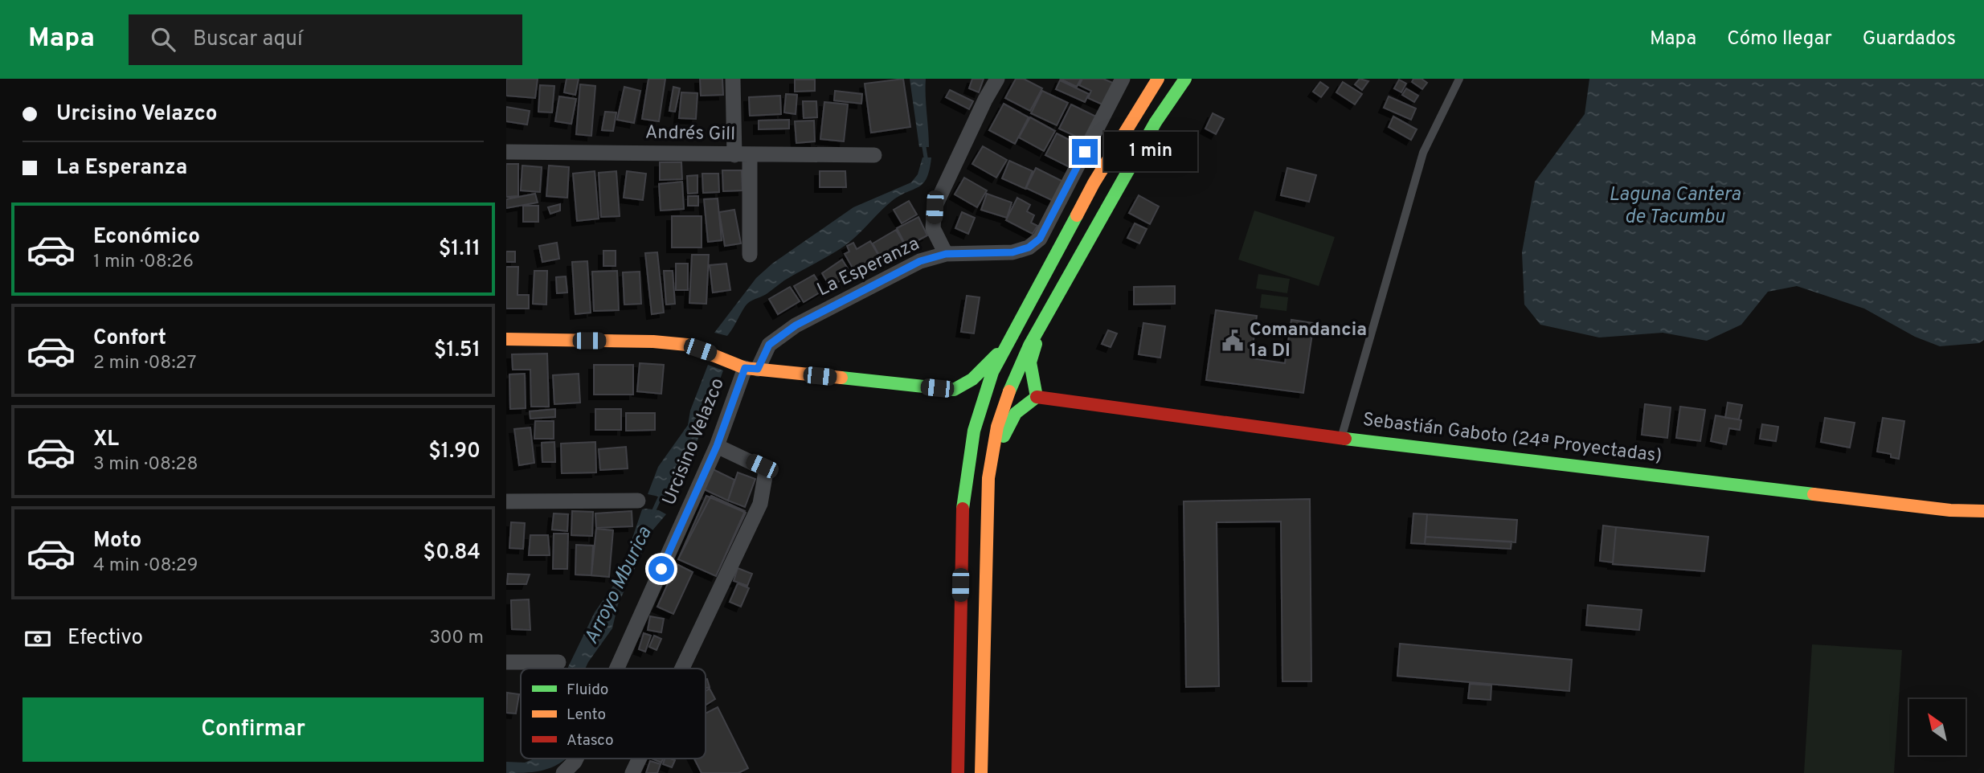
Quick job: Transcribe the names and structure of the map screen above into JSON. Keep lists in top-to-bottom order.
{
  "streets": {
    "main road": ["Sebastián Gaboto (24ª Proyectadas)"],
    "street": ["Andrés Gill", "La Esperanza", "Urcisino Velazco"]
  },
  "crossings": [
    ["La Esperanza", "Urcisino Velazco"]
  ],
  "water": ["Laguna Cantera de Tacumbu", "Arroyo Mburica"],
  "places": {
    "public building": ["Comandancia 1a DI"]
  },
  "legend": ["Fluido", "Lento", "Atasco"],
  "north": "top left",
  "page": {
    "header": "Mapa",
    "search": "Buscar aquí",
    "nav": ["Mapa", "Cómo llegar", "Guardados"],
    "banner": ["Urcisino Velazco", "La Esperanza"],
    "bubble": "1 min",
    "list": [
      {
        "name": "Económico",
        "note": "1 min · 08:26",
        "value": "$1.11"
      },
      {
        "name": "Confort",
        "note": "2 min · 08:27",
        "value": "$1.51"
      },
      {
        "name": "XL",
        "note": "3 min · 08:28",
        "value": "$1.90"
      },
      {
        "name": "Moto",
        "note": "4 min · 08:29",
        "value": "$0.84"
      }
    ],
    "pay": ["Efectivo", "300 m"],
    "buttons": "Confirmar"
  }
}
